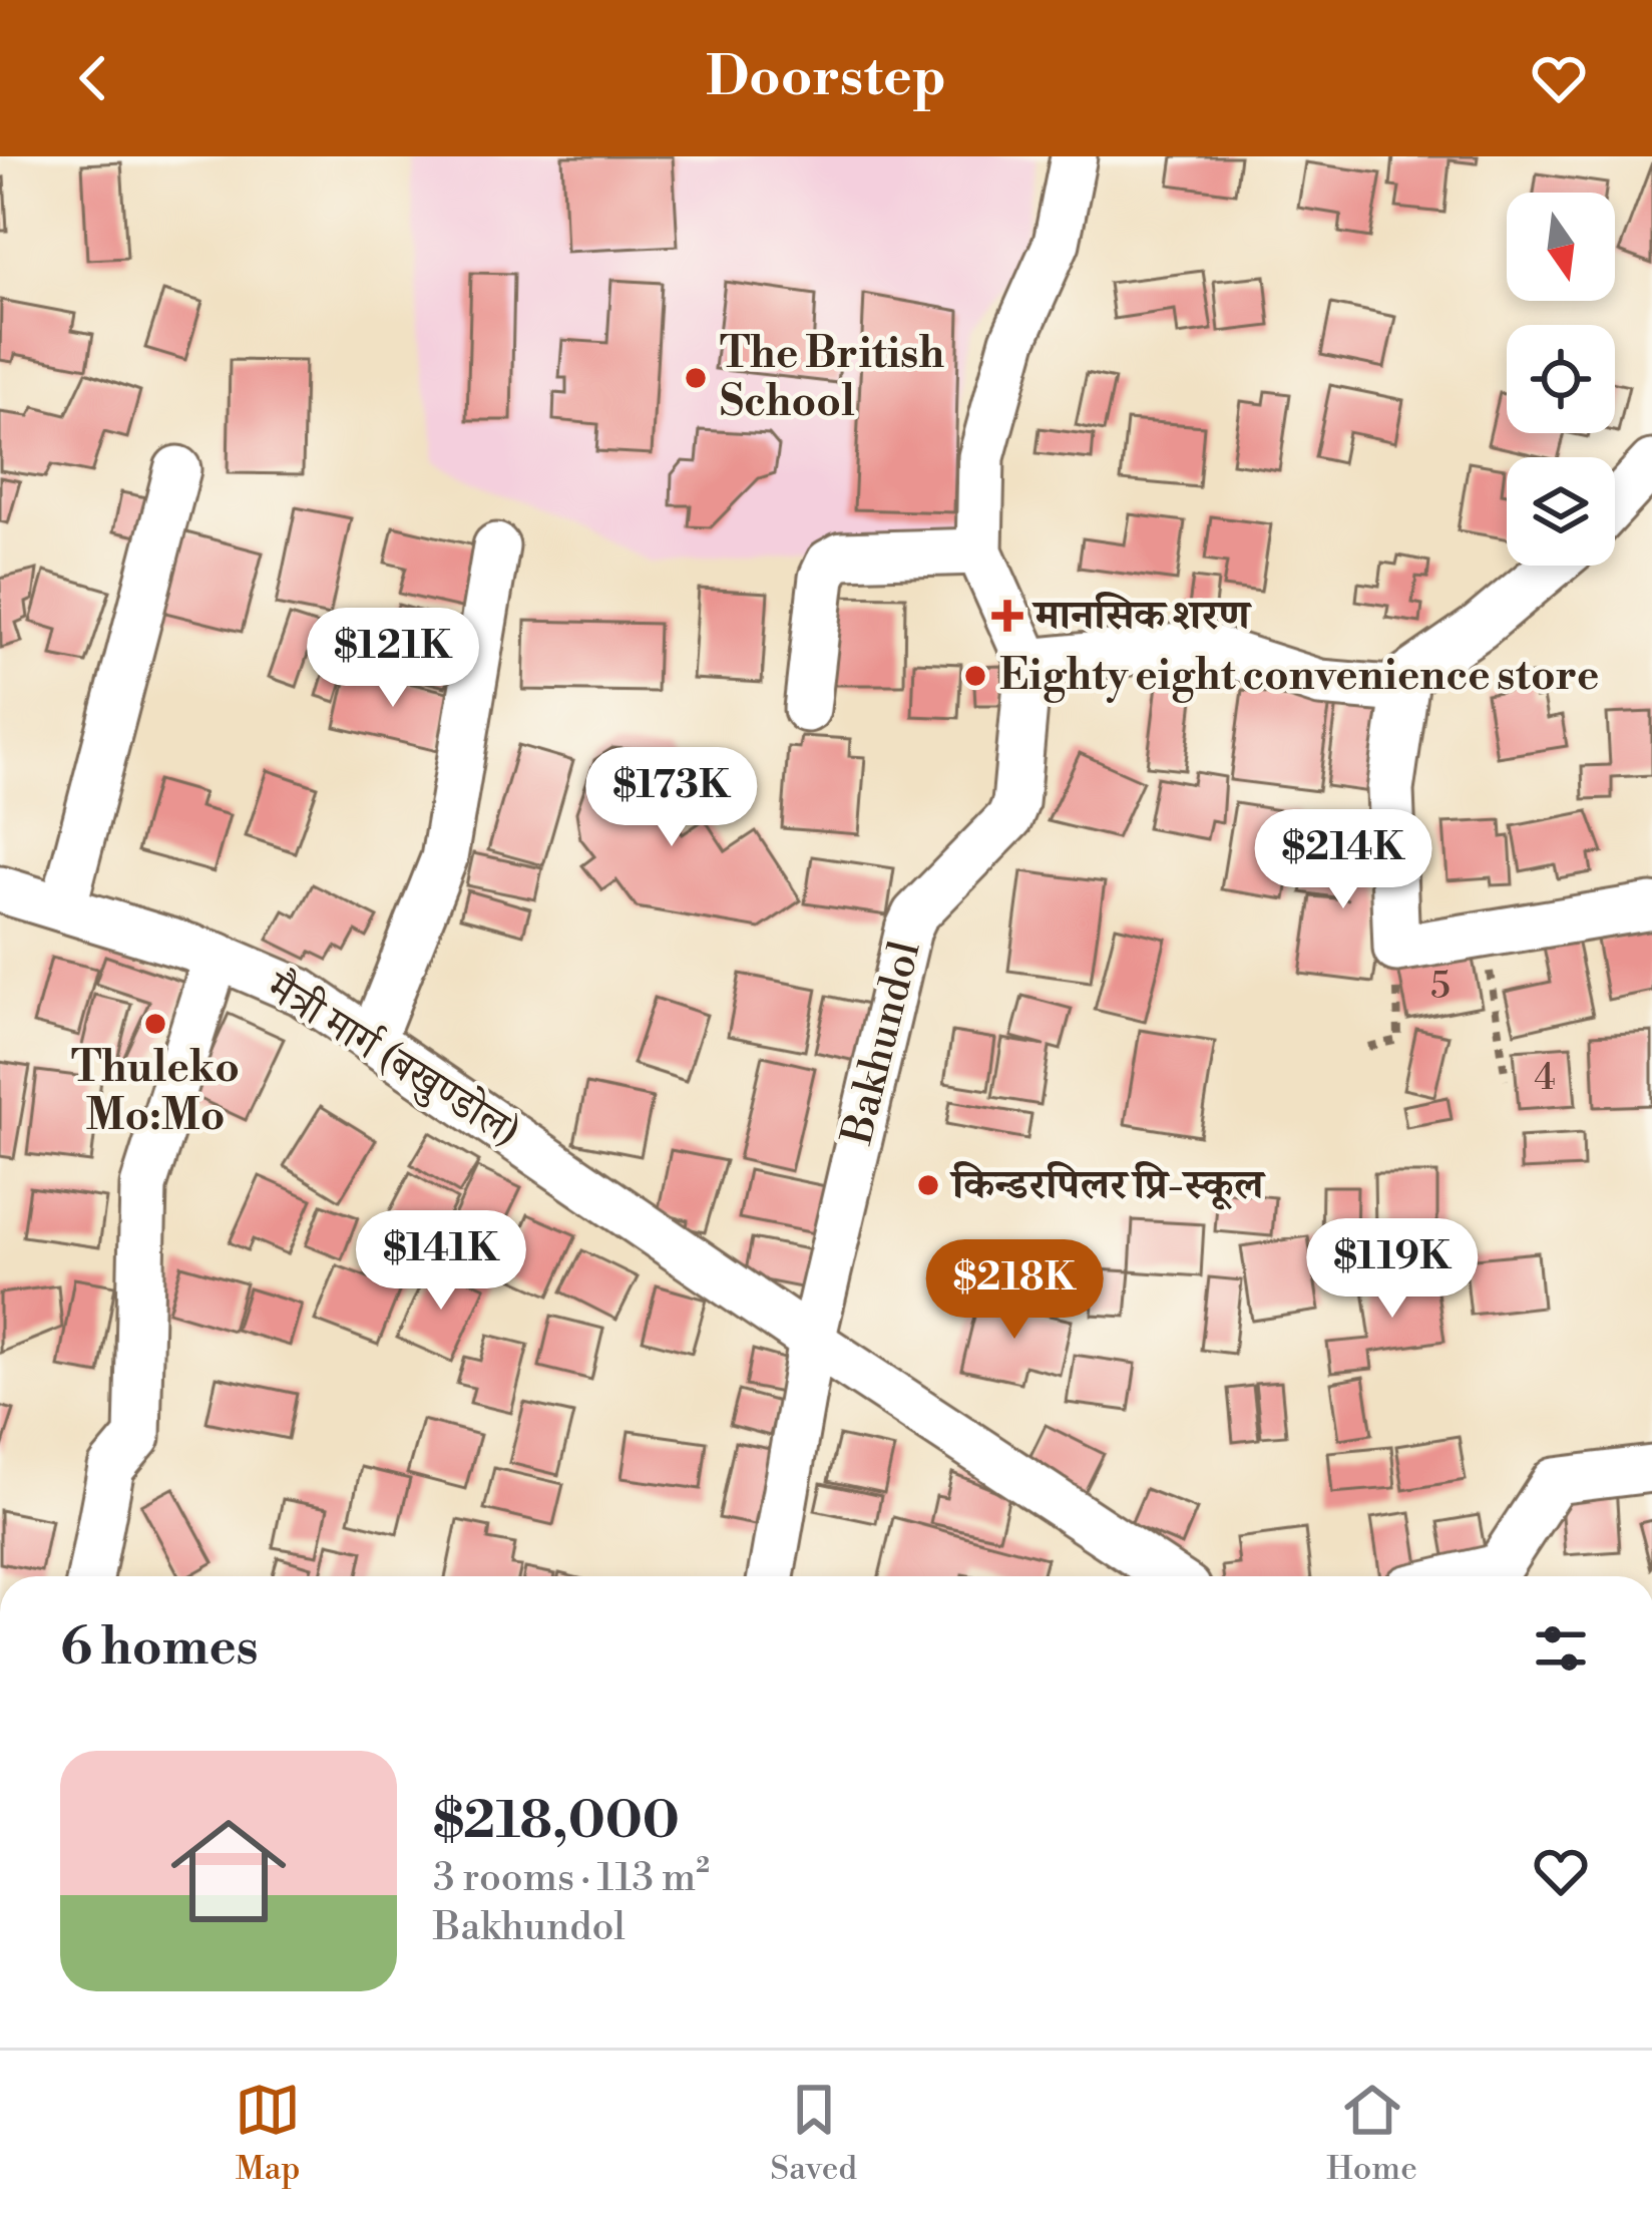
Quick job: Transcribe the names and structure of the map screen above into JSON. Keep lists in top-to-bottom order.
{
  "streets": {
    "street": ["Bakhundol", "मैत्री मार्ग (बखुण्डोल)"]
  },
  "crossings": [
    ["Bakhundol", "मैत्री मार्ग (बखुण्डोल)"]
  ],
  "places": {
    "other": [
      "The British School",
      "Eighty eight convenience store",
      "Thuleko Mo:Mo",
      "किन्डरपिलर प्रि-स्कूल"
    ],
    "health": ["मानसिक शरण"]
  },
  "house_numbers": ["5", "4"],
  "north": "bottom",
  "page": {
    "header": "Doorstep",
    "price": [
      "$121K",
      "$173K",
      "$214K",
      "$141K",
      "$119K",
      "$218K"
    ],
    "heading": "6 homes",
    "list": [
      {
        "name": "$218,000",
        "note": "3 rooms · 113 m² · Bakhundol"
      }
    ],
    "tabs": ["Map", "Saved", "Home"]
  }
}
